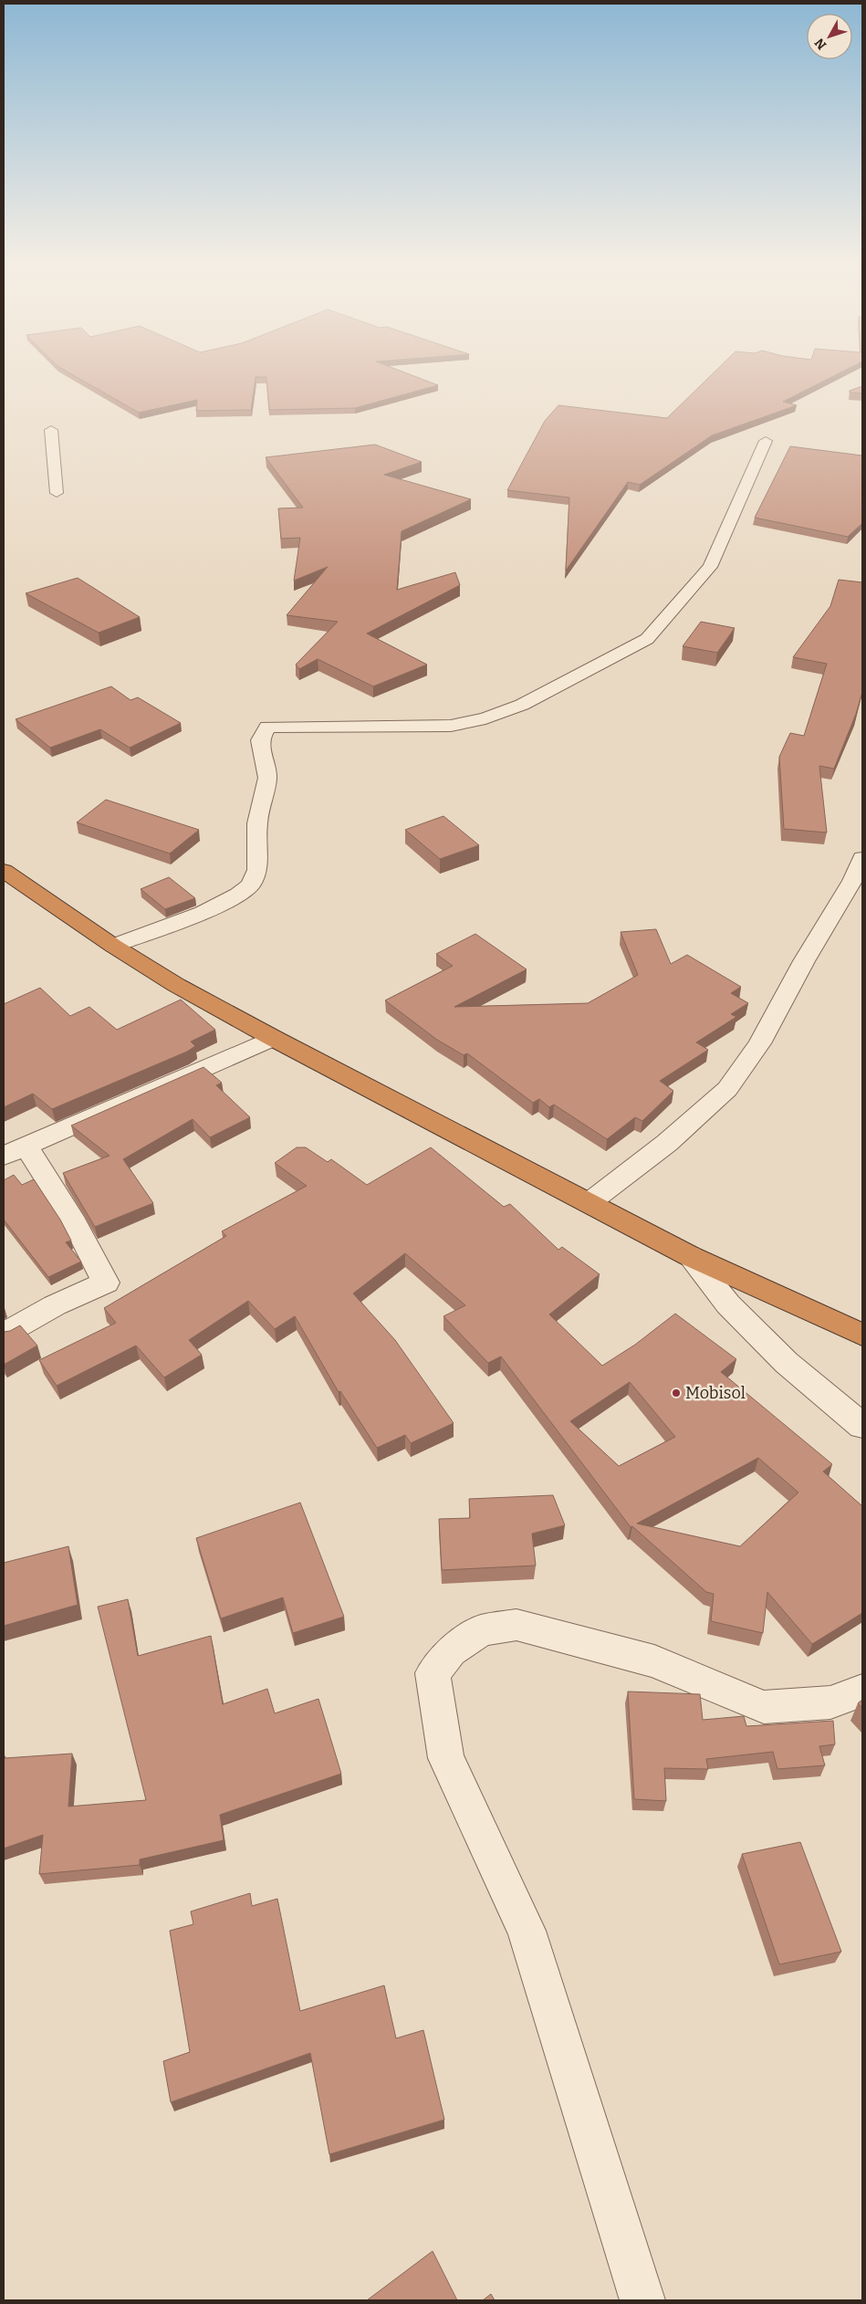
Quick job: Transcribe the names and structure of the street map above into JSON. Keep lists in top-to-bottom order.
{
  "places": ["Mobisol"],
  "north": "bottom left"
}
